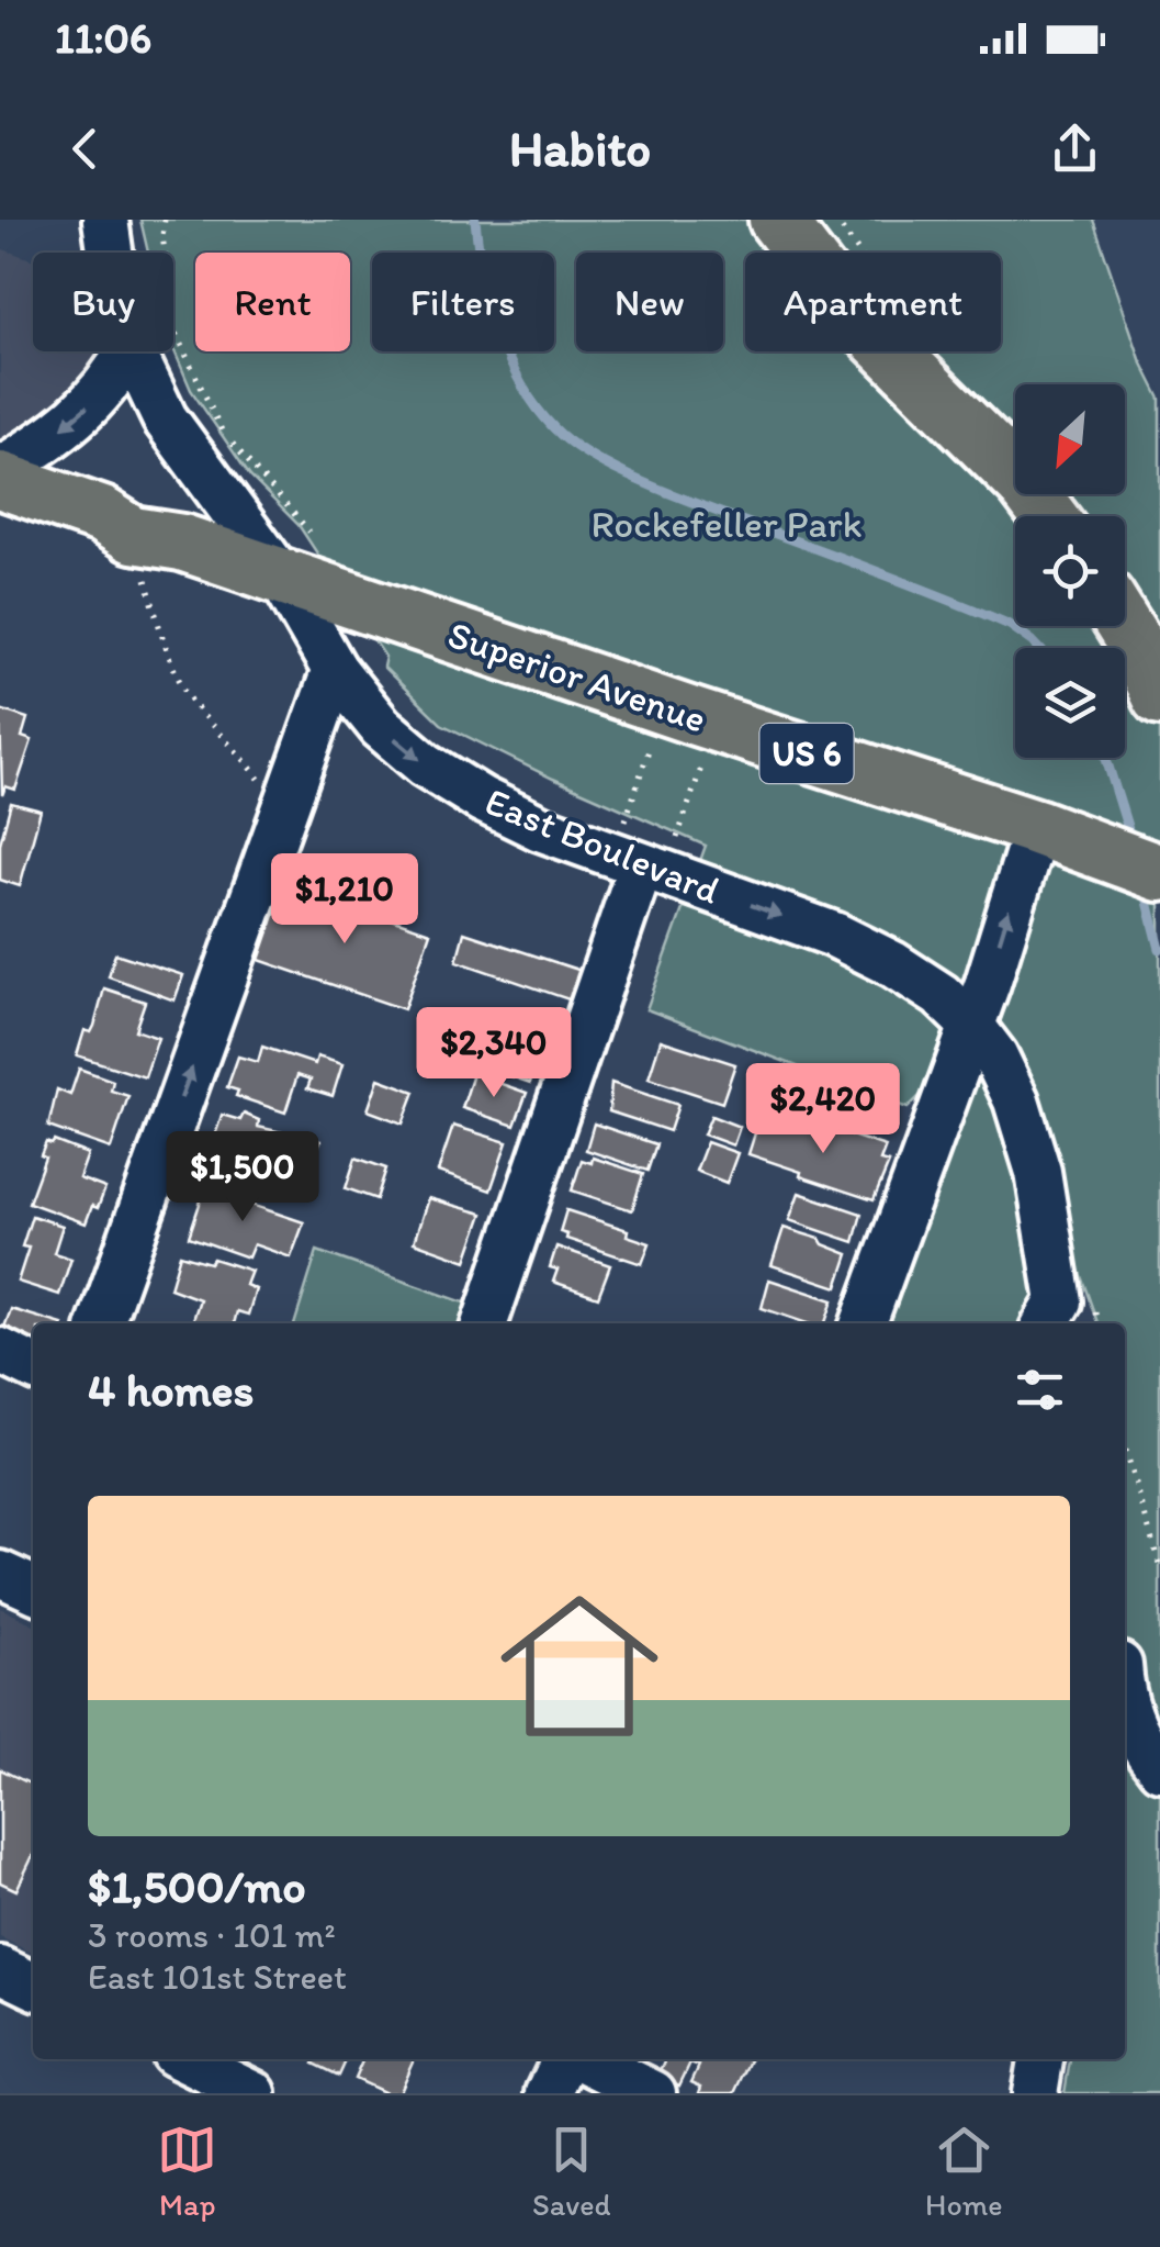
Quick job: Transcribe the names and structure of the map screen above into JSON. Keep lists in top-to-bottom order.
{
  "streets": {
    "main road": ["Superior Avenue", "US 6"],
    "street": ["East Boulevard"]
  },
  "crossings": [
    ["Superior Avenue", "East Boulevard"]
  ],
  "one_way": ["East Boulevard"],
  "parks": ["Rockefeller Park"],
  "north": "bottom left",
  "page": {
    "status": "11:06",
    "header": "Habito",
    "chip": [
      "Buy",
      "Rent",
      "Filters",
      "New",
      "Apartment"
    ],
    "price": [
      "$1,210",
      "$2,340",
      "$2,420",
      "$1,500"
    ],
    "heading": "4 homes",
    "list": [
      {
        "name": "$1,500/mo",
        "note": "3 rooms · 101 m² · East 101st Street"
      }
    ],
    "tabs": ["Map", "Saved", "Home"]
  }
}
